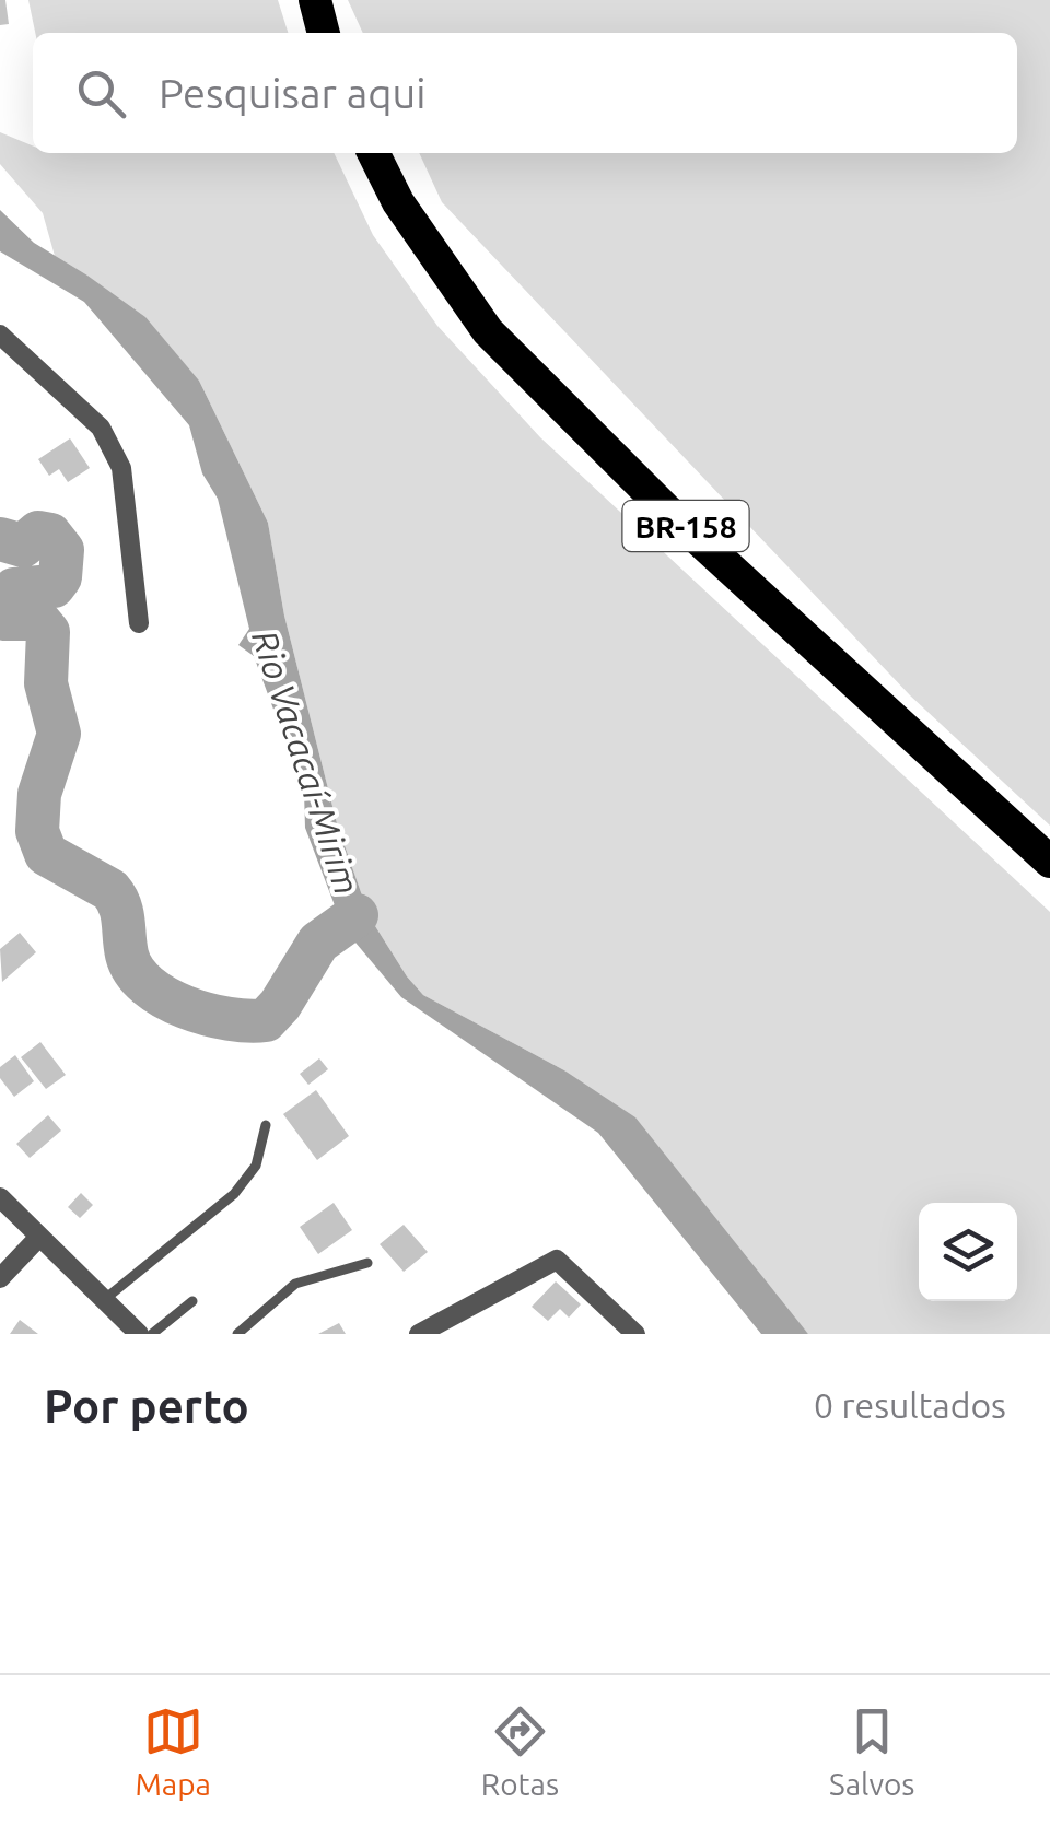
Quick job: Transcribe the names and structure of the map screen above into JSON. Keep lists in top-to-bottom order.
{
  "streets": {
    "highway": ["BR-158"]
  },
  "water": ["Rio Vacacaí-Mirim"],
  "page": {
    "search": "Pesquisar aqui",
    "heading": ["Por perto", "0 resultados"],
    "nav": ["Mapa", "Rotas", "Salvos"]
  }
}
